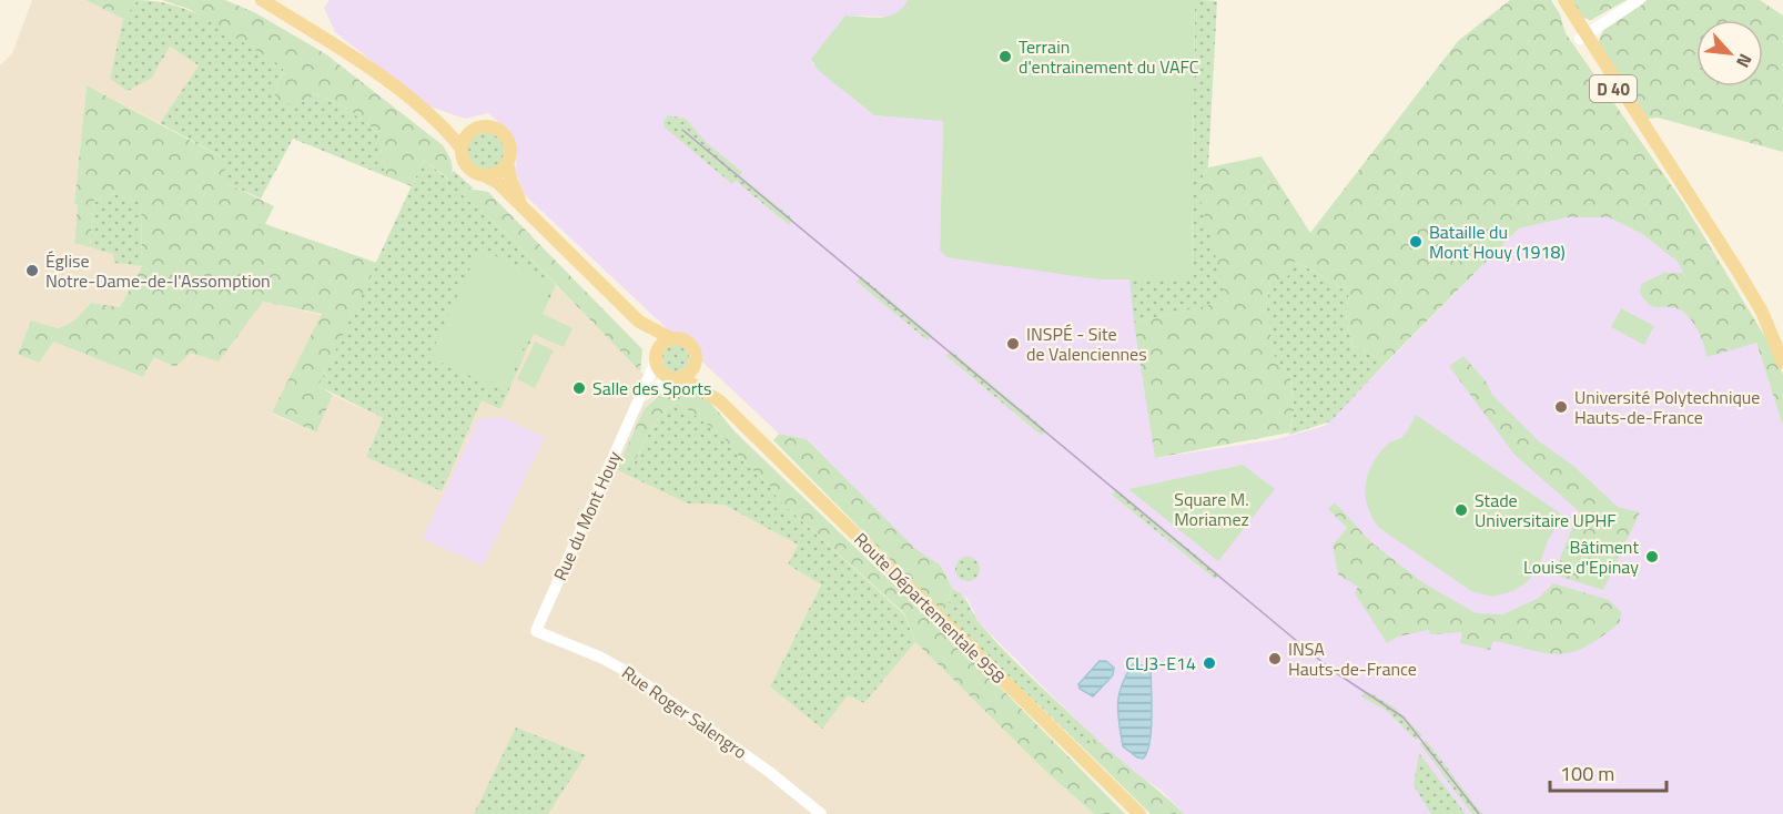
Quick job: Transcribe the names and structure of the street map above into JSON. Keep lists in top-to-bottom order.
{
  "streets": {
    "main road": ["D 40", "Route Départementale 958"],
    "street": ["Rue du Mont Houy", "Rue Roger Salengro"]
  },
  "crossings": [
    ["Rue du Mont Houy", "Route Départementale 958"],
    ["Rue du Mont Houy", "Rue Roger Salengro"]
  ],
  "parks": ["Square M. Moriamez"],
  "places": [
    "Terrain d'entrainement du VAFC",
    "Bataille du Mont Houy (1918)",
    "Église Notre-Dame-de-l'Assomption",
    "INSPÉ - Site de Valenciennes",
    "Salle des Sports",
    "Université Polytechnique Hauts-de-France",
    "Stade Universitaire UPHF",
    "Bâtiment Louise d'Epinay",
    "INSA Hauts-de-France",
    "CLJ3-E14"
  ],
  "scale_bar": "100 m",
  "north": "bottom right"
}
